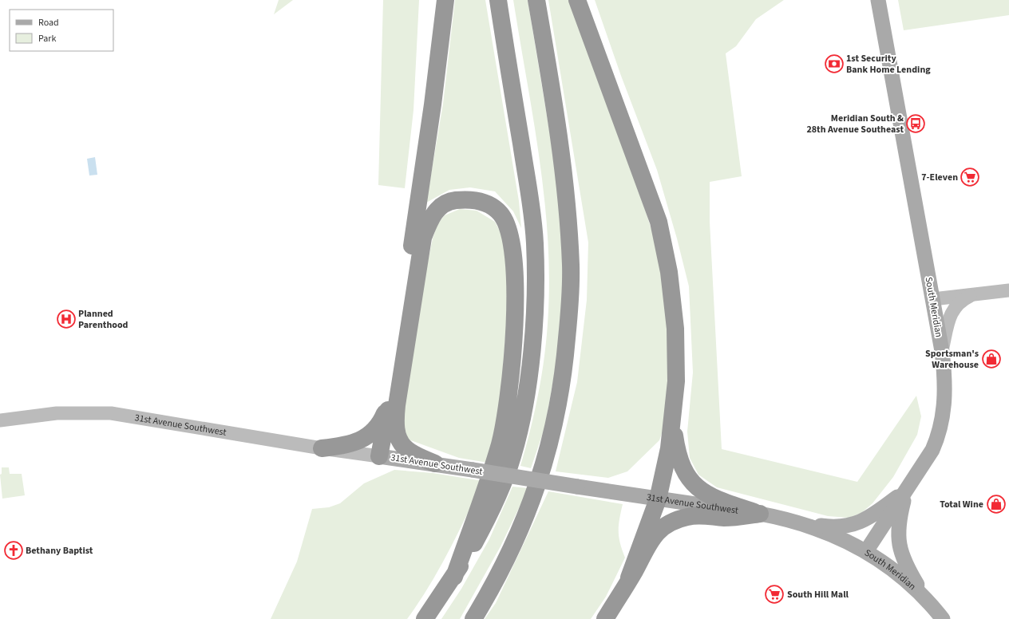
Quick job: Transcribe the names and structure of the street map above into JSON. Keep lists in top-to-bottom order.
{
  "streets": {
    "main road": ["South Meridian", "31st Avenue Southwest"]
  },
  "crossings": [
    ["South Meridian", "31st Avenue Southwest"]
  ],
  "places": {
    "bank": ["1st Security Bank Home Lending"],
    "bus stop": ["Meridian South & 28th Avenue Southeast"],
    "supermarket": ["7-Eleven", "South Hill Mall"],
    "hospital": ["Planned Parenthood"],
    "shop": ["Sportsman's Warehouse", "Total Wine"],
    "church": ["Bethany Baptist"]
  },
  "legend": ["Road", "Park"]
}
